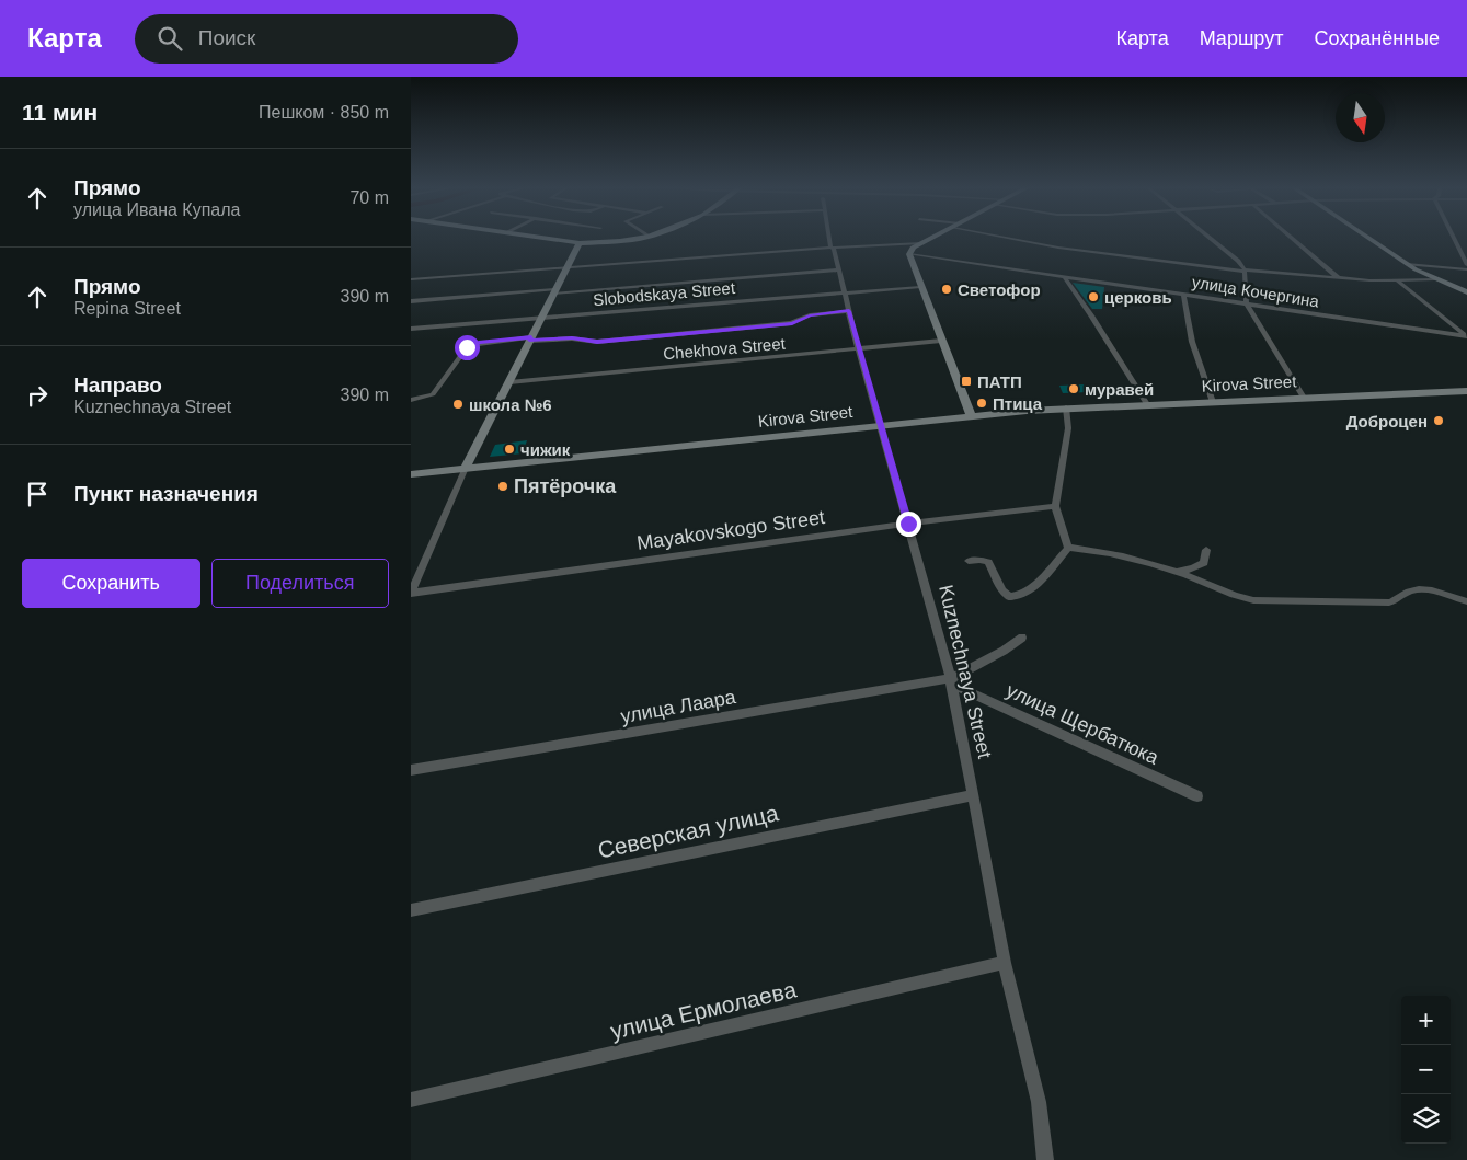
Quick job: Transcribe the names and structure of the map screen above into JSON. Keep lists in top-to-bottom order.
{
  "streets": {
    "main road": ["Kirova Street"],
    "street": [
      "улица Кочергина",
      "Slobodskaya Street",
      "Chekhova Street",
      "Mayakovskogo Street",
      "Kuznechnaya Street",
      "улица Лаара",
      "улица Щербатюка",
      "Северская улица",
      "улица Ермолаева"
    ]
  },
  "crossings": [
    ["Slobodskaya Street", "Kuznechnaya Street"],
    ["Chekhova Street", "Kuznechnaya Street"],
    ["Kirova Street", "Kuznechnaya Street"],
    ["Mayakovskogo Street", "Kuznechnaya Street"],
    ["Kuznechnaya Street", "улица Лаара"],
    ["Kuznechnaya Street", "улица Щербатюка"],
    ["Kuznechnaya Street", "Северская улица"],
    ["Kuznechnaya Street", "улица Ермолаева"],
    ["улица Лаара", "улица Щербатюка"]
  ],
  "places": {
    "other": [
      "Светофор",
      "церковь",
      "муравей",
      "Птица",
      "школа №6",
      "Доброцен",
      "чижик",
      "Пятёрочка"
    ],
    "transit": ["ПАТП"]
  },
  "north": "bottom",
  "page": {
    "header": "Карта",
    "search": "Поиск",
    "nav": ["Карта", "Маршрут", "Сохранённые"],
    "heading": ["11 мин", "Пешком · 850 m"],
    "list": [
      ["Прямо", "улица Ивана Купала", "70 m"],
      ["Прямо", "Repina Street", "390 m"],
      ["Направо", "Kuznechnaya Street", "390 m"],
      "Пункт назначения"
    ],
    "buttons": ["Сохранить", "Поделиться"],
    "map_buttons": ["+", "−"]
  }
}
